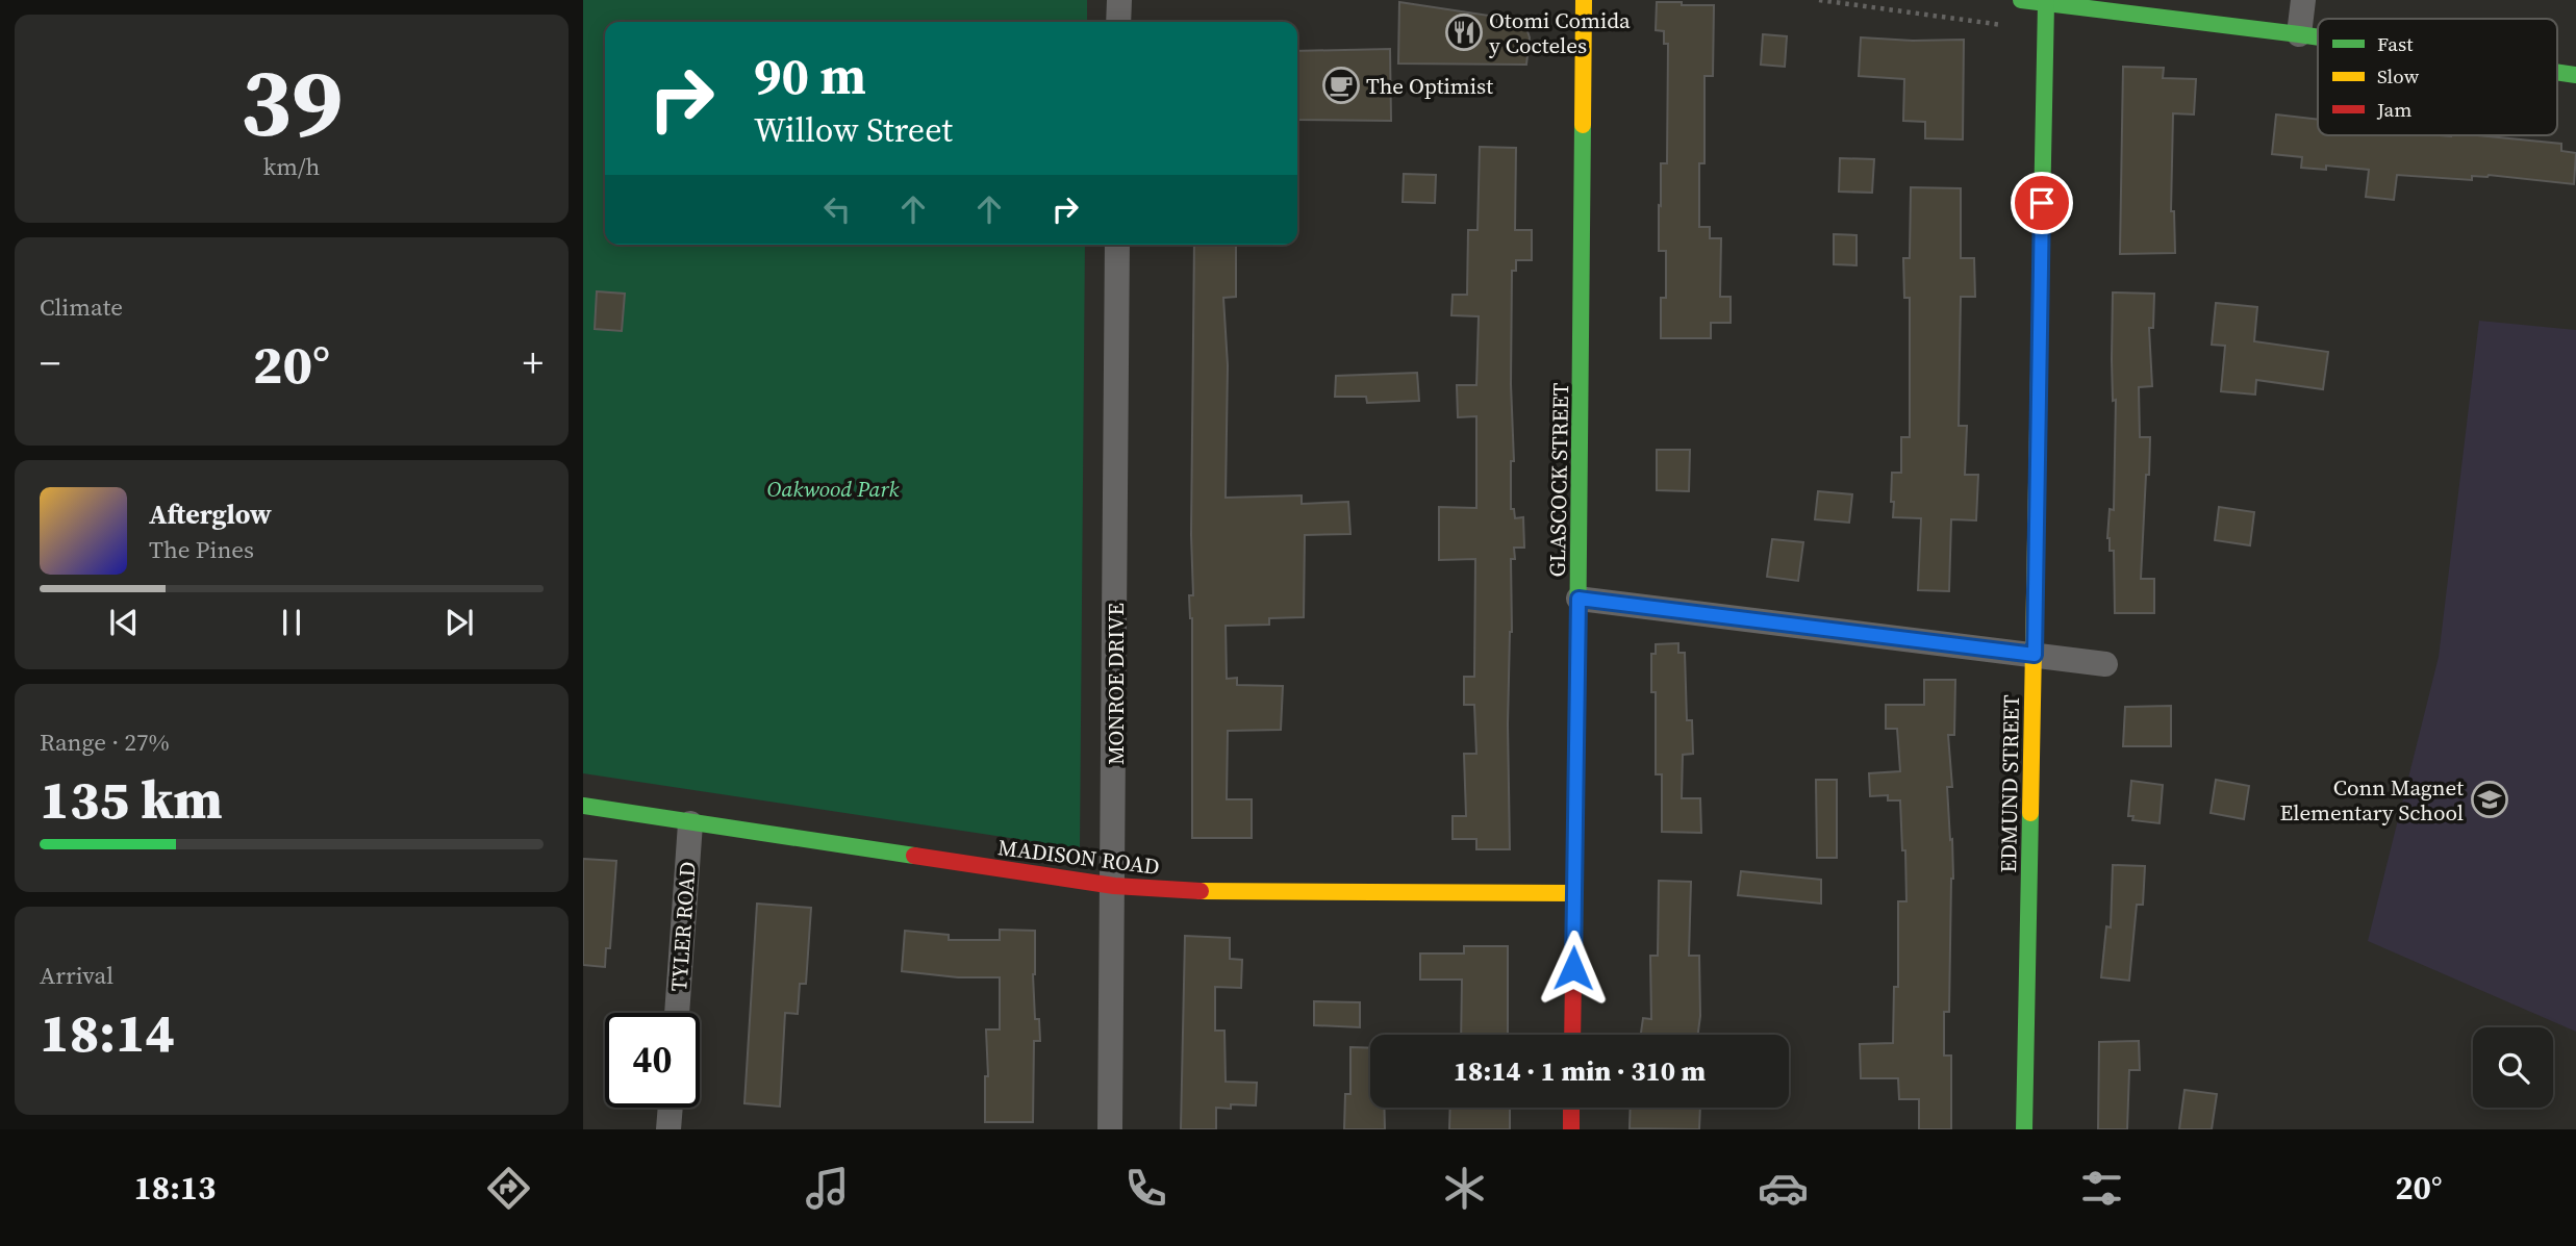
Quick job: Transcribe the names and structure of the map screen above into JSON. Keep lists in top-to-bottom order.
{
  "streets": {
    "street": [
      "GLASCOCK STREET",
      "MONROE DRIVE",
      "EDMUND STREET",
      "MADISON ROAD",
      "TYLER ROAD"
    ]
  },
  "crossings": [
    ["GLASCOCK STREET", "MADISON ROAD"],
    ["MONROE DRIVE", "MADISON ROAD"],
    ["MADISON ROAD", "TYLER ROAD"]
  ],
  "parks": ["Oakwood Park"],
  "places": {
    "restaurant": ["Otomi Comida y Cocteles"],
    "cafe": ["The Optimist"],
    "school or university": ["Conn Magnet Elementary School"]
  },
  "legend": ["Fast", "Slow", "Jam"],
  "page": {
    "tile": [
      ["39", "km/h"],
      "Climate",
      ["Range · 27%", "135 km"],
      ["Arrival", "18:14"]
    ],
    "turn": ["90 m", "Willow Street"],
    "heat": ["−", "20°", "+"],
    "song": ["Afterglow", "The Pines"],
    "limit": "40",
    "trip": "18:14 · 1 min · 310 m",
    "tabs": ["18:13", "20°"]
  }
}
